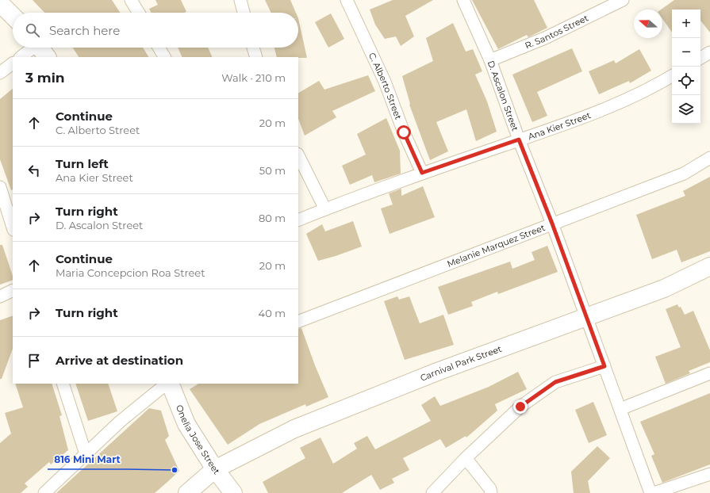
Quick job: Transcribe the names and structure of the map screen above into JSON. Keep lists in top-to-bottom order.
{
  "streets": {
    "street": [
      "R. Santos Street",
      "C. Alberto Street",
      "D. Ascalon Street",
      "Ana Kier Street",
      "Melanie Marquez Street",
      "Carnival Park Street",
      "Onelia Jose Street"
    ]
  },
  "crossings": [
    ["R. Santos Street", "D. Ascalon Street"],
    ["C. Alberto Street", "Ana Kier Street"],
    ["D. Ascalon Street", "Ana Kier Street"],
    ["D. Ascalon Street", "Melanie Marquez Street"],
    ["D. Ascalon Street", "Carnival Park Street"],
    ["Carnival Park Street", "Onelia Jose Street"]
  ],
  "places": ["816 Mini Mart"],
  "north": "left",
  "page": {
    "map_buttons": ["+", "−"],
    "search": "Search here",
    "heading": ["3 min", "Walk · 210 m"],
    "list": [
      ["Continue", "C. Alberto Street", "20 m"],
      ["Turn left", "Ana Kier Street", "50 m"],
      ["Turn right", "D. Ascalon Street", "80 m"],
      ["Continue", "Maria Concepcion Roa Street", "20 m"],
      ["Turn right", "40 m"],
      "Arrive at destination"
    ]
  }
}
